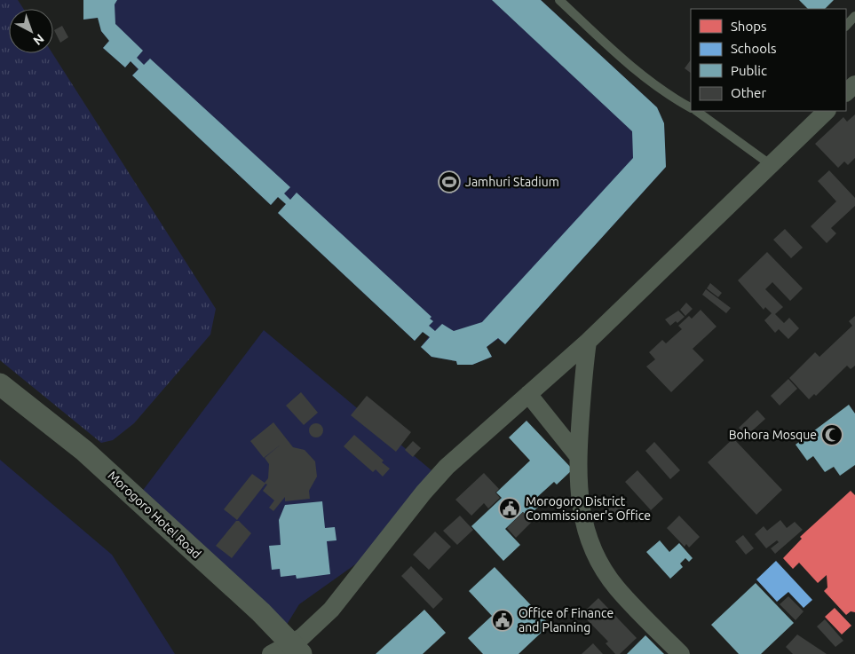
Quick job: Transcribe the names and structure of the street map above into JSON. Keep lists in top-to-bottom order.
{
  "streets": {
    "street": ["Morogoro Hotel Road"]
  },
  "places": {
    "sports": ["Jamhuri Stadium"],
    "mosque": ["Bohora Mosque"],
    "public building": ["Morogoro District Commissioner's Office", "Office of Finance and Planning"]
  },
  "legend": [
    "Shops",
    "Schools",
    "Public",
    "Other"
  ],
  "north": "bottom right"
}
